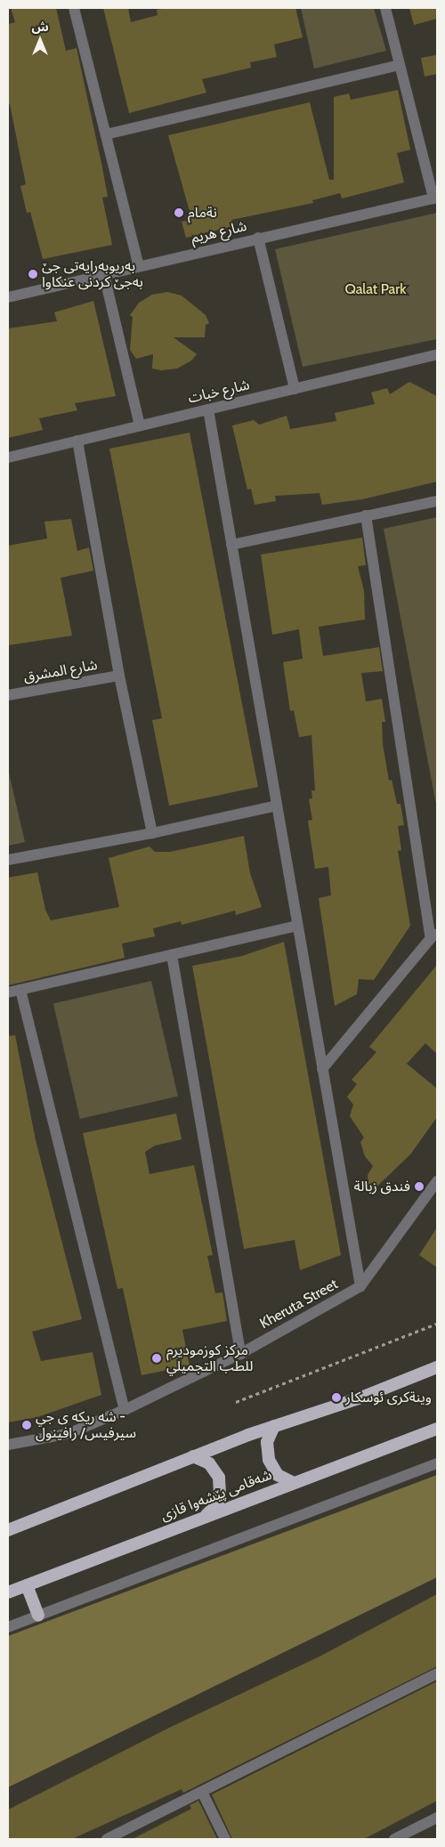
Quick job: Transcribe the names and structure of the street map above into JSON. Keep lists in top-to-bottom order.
{
  "streets": {
    "highway": ["شەقامی پێشەوا قازی"],
    "street": [
      "شارع هريم",
      "شارع خبات",
      "شارع المشرق",
      "Kheruta Street"
    ]
  },
  "parks": ["Qalat Park"],
  "places": [
    "نةمام",
    "بەریوبەرایەتی جێ بەجێ کردنی عنکاوا",
    "فندق زبالة",
    "مركز كوزموديرم للطب التجميلي",
    "وينةكرى ئوسكار",
    "شه ريكه ى جي - سيرفيس/ رافينول"
  ],
  "north": "top"
}
